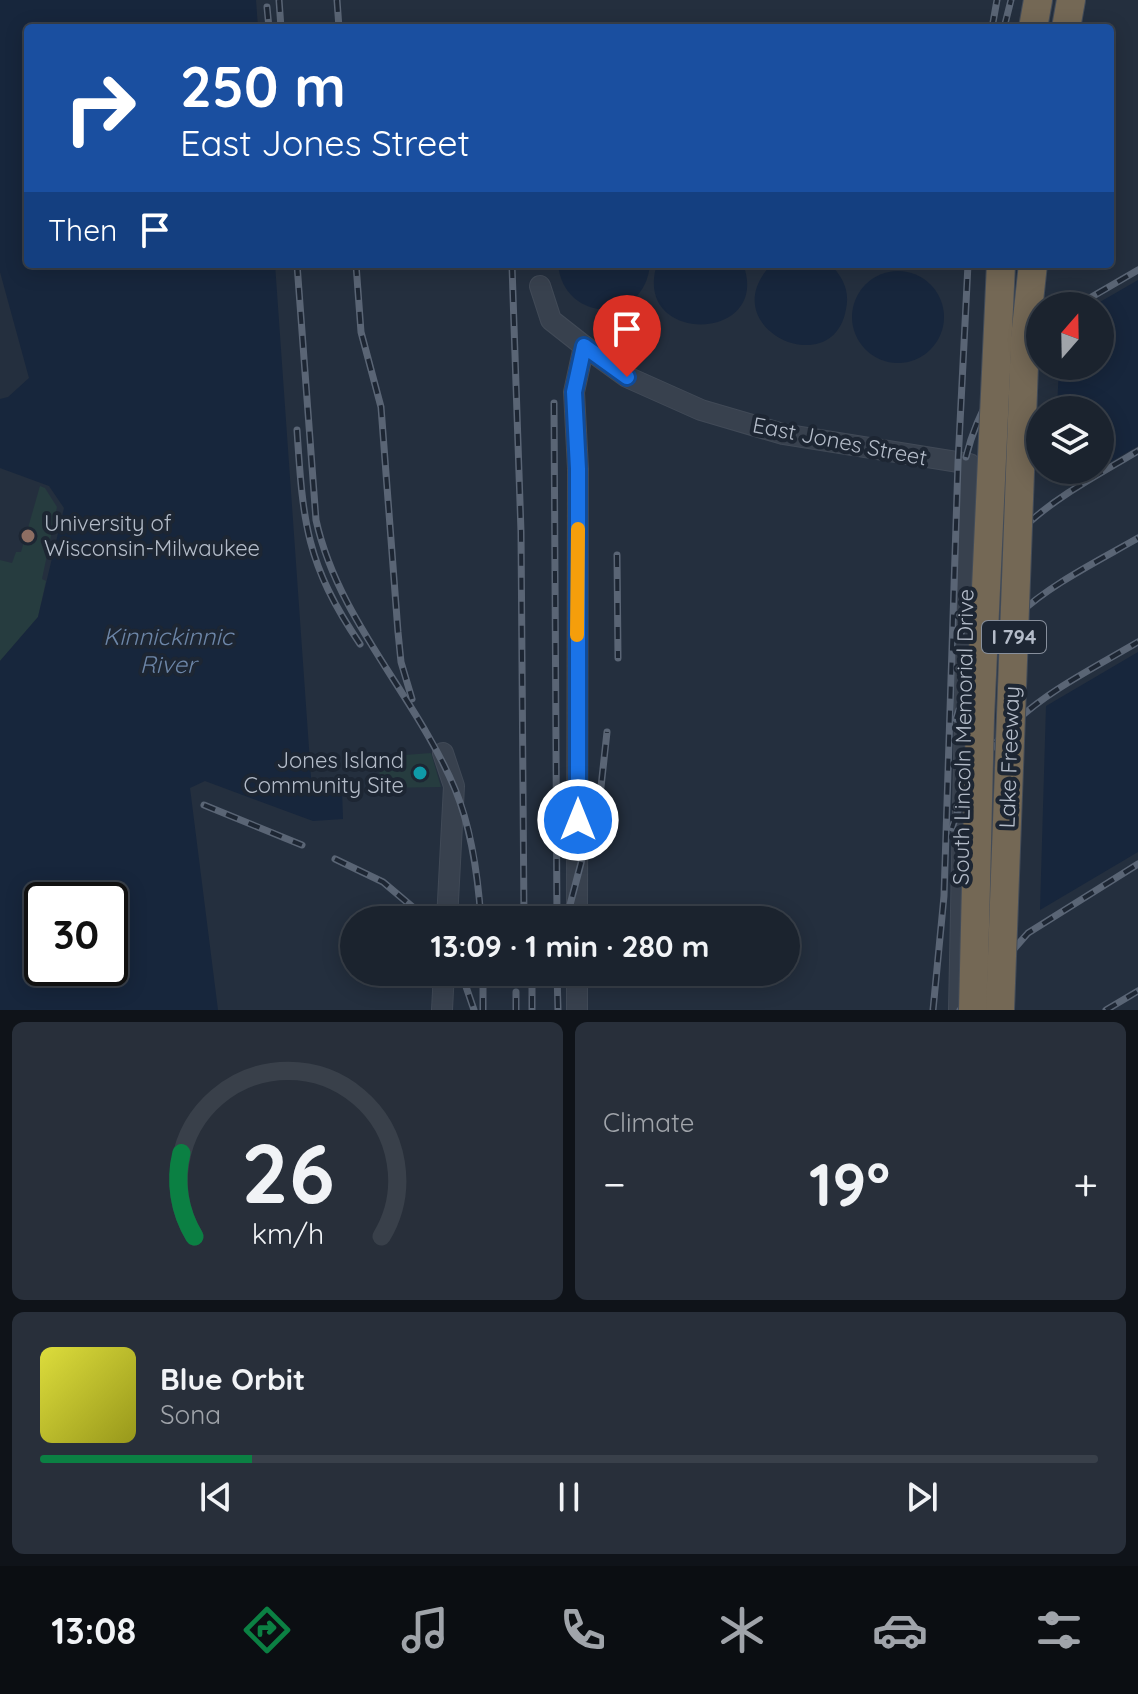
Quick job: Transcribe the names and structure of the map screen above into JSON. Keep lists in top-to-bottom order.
{
  "streets": {
    "highway": ["I 794", "Lake Freeway"],
    "street": ["East Jones Street", "South Lincoln Memorial Drive"]
  },
  "crossings": [
    ["East Jones Street", "South Lincoln Memorial Drive"]
  ],
  "water": ["Kinnickinnic River"],
  "places": ["University of Wisconsin-Milwaukee", "Jones Island Community Site"],
  "north": "top",
  "page": {
    "turn": ["250 m", "East Jones Street"],
    "then": "Then",
    "limit": "30",
    "trip": "13:09 · 1 min · 280 m",
    "tile": "Climate",
    "heat": ["−", "19°", "+"],
    "song": ["Blue Orbit", "Sona"],
    "tabs": "13:08",
    "gauge": ["26", "km/h"]
  }
}
